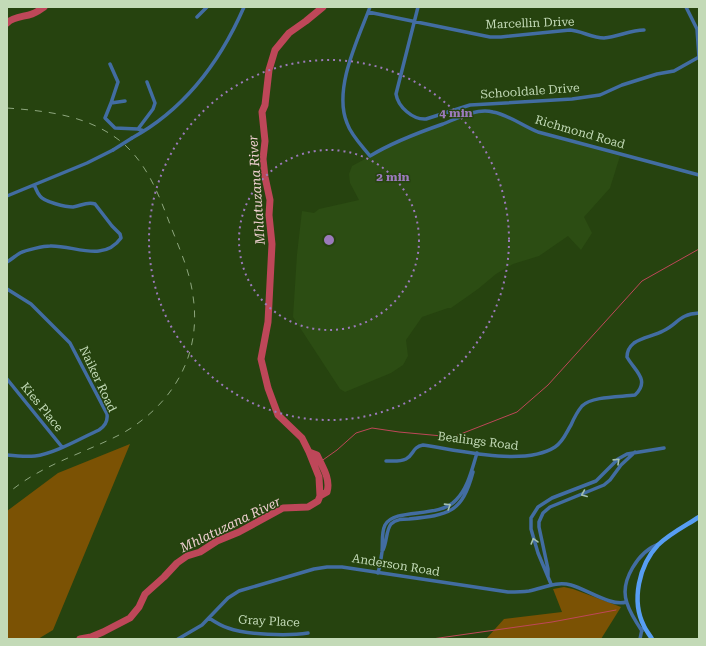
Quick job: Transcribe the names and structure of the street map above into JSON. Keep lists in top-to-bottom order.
{
  "streets": {
    "street": [
      "Marcellin Drive",
      "Schooldale Drive",
      "Richmond Road",
      "Naiker Road",
      "Kies Place",
      "Bealings Road",
      "Anderson Road",
      "Gray Place"
    ]
  },
  "crossings": [
    ["Marcellin Drive", "Schooldale Drive"],
    ["Marcellin Drive", "Richmond Road"],
    ["Naiker Road", "Kies Place"],
    ["Anderson Road", "Gray Place"]
  ],
  "water": ["Mhlatuzana River"],
  "rings": ["4 min", "2 min"]
}
